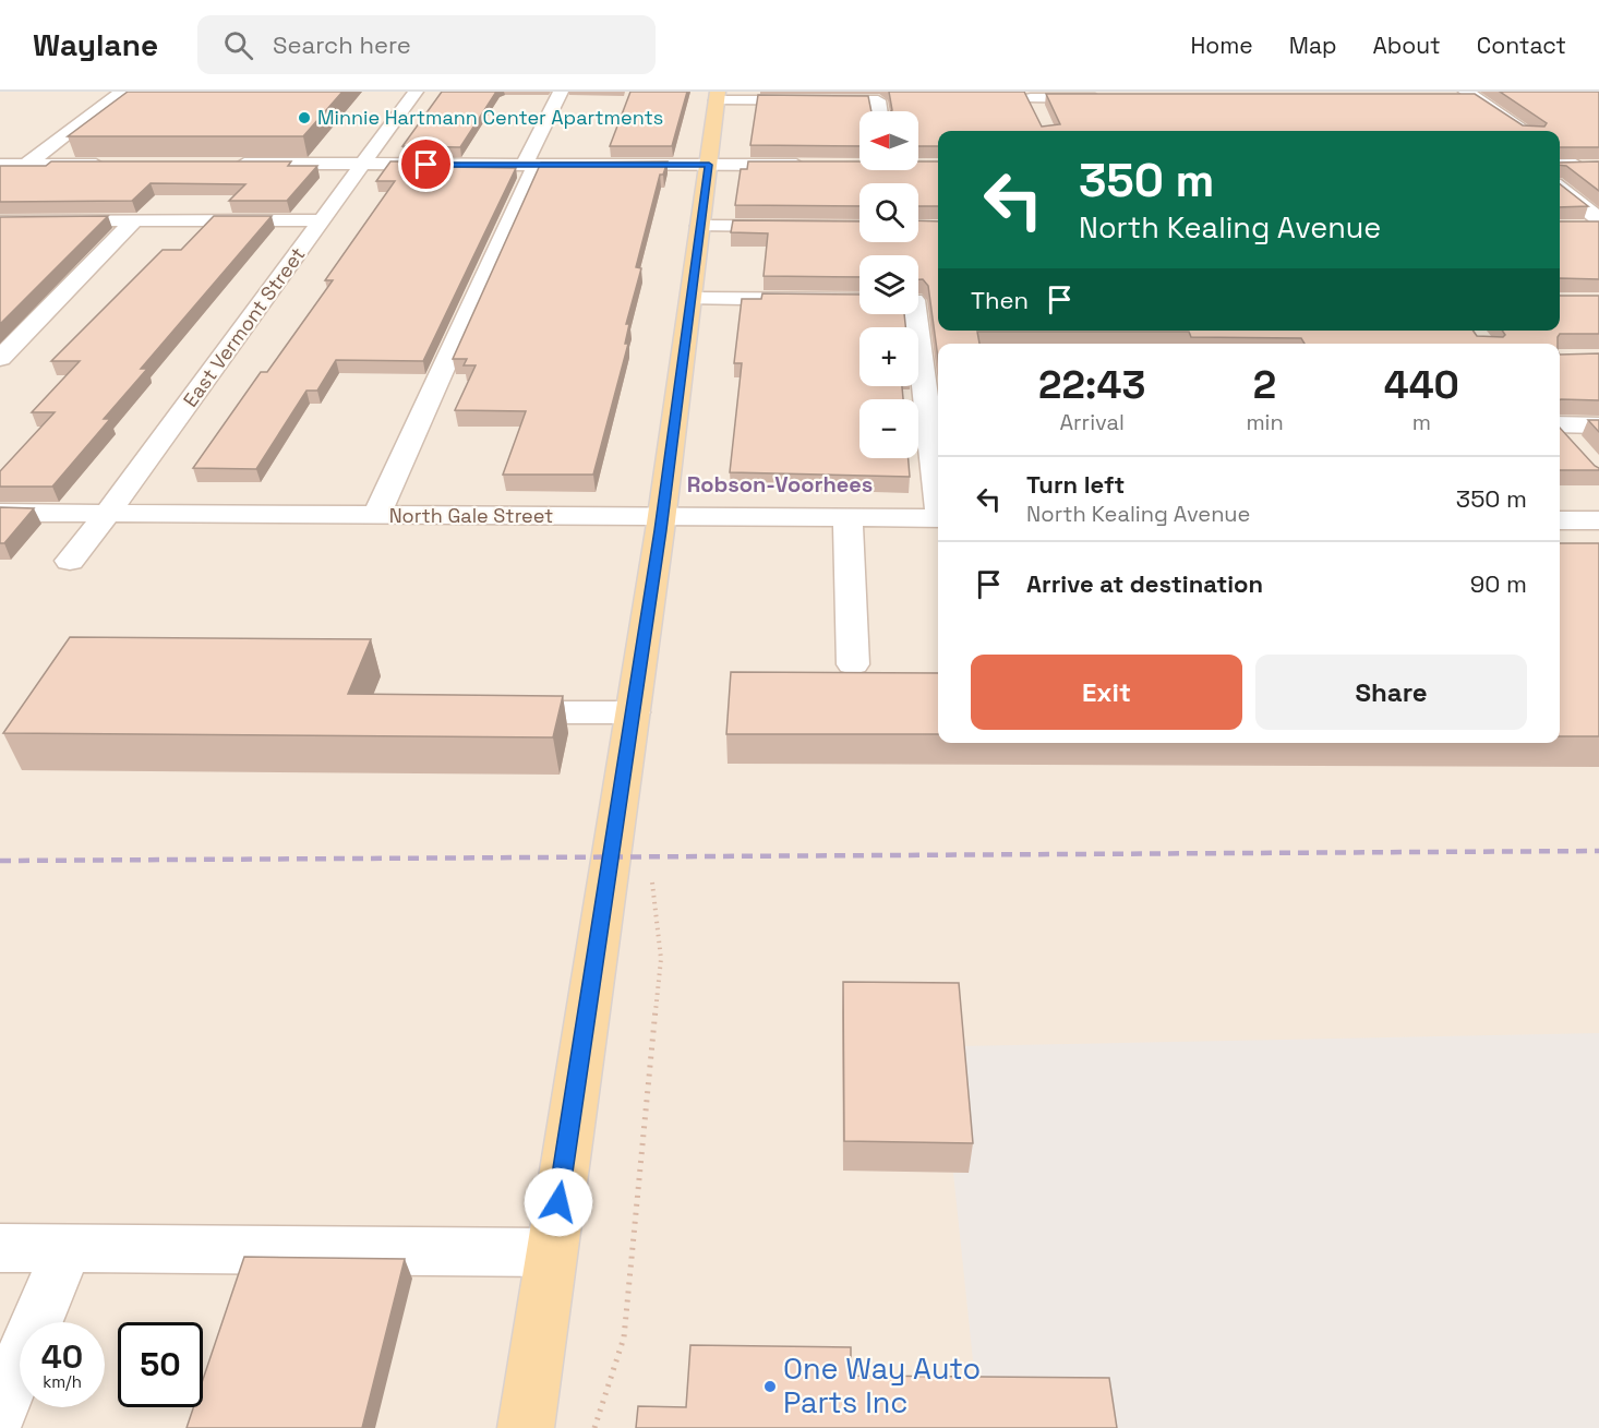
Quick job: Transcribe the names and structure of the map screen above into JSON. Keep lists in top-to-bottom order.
{
  "streets": {
    "street": ["East Vermont Street", "North Gale Street"]
  },
  "crossings": [
    ["East Vermont Street", "North Gale Street"]
  ],
  "districts": ["Robson-Voorhees"],
  "places": ["Minnie Hartmann Center Apartments", "One Way Auto Parts Inc"],
  "north": "left",
  "page": {
    "header": "Waylane",
    "search": "Search here",
    "nav": [
      "Home",
      "Map",
      "About",
      "Contact"
    ],
    "map_buttons": ["+", "−"],
    "turn": ["350 m", "North Kealing Avenue"],
    "then": "Then",
    "eta": [
      "22:43",
      "Arrival",
      "2",
      "min",
      "440",
      "m"
    ],
    "list": [
      {
        "name": "Turn left",
        "note": "North Kealing Avenue",
        "value": "350 m"
      },
      {
        "name": "Arrive at destination",
        "value": "90 m"
      }
    ],
    "buttons": ["Exit", "Share"],
    "speed": "40 km/h",
    "limit": "50"
  }
}
